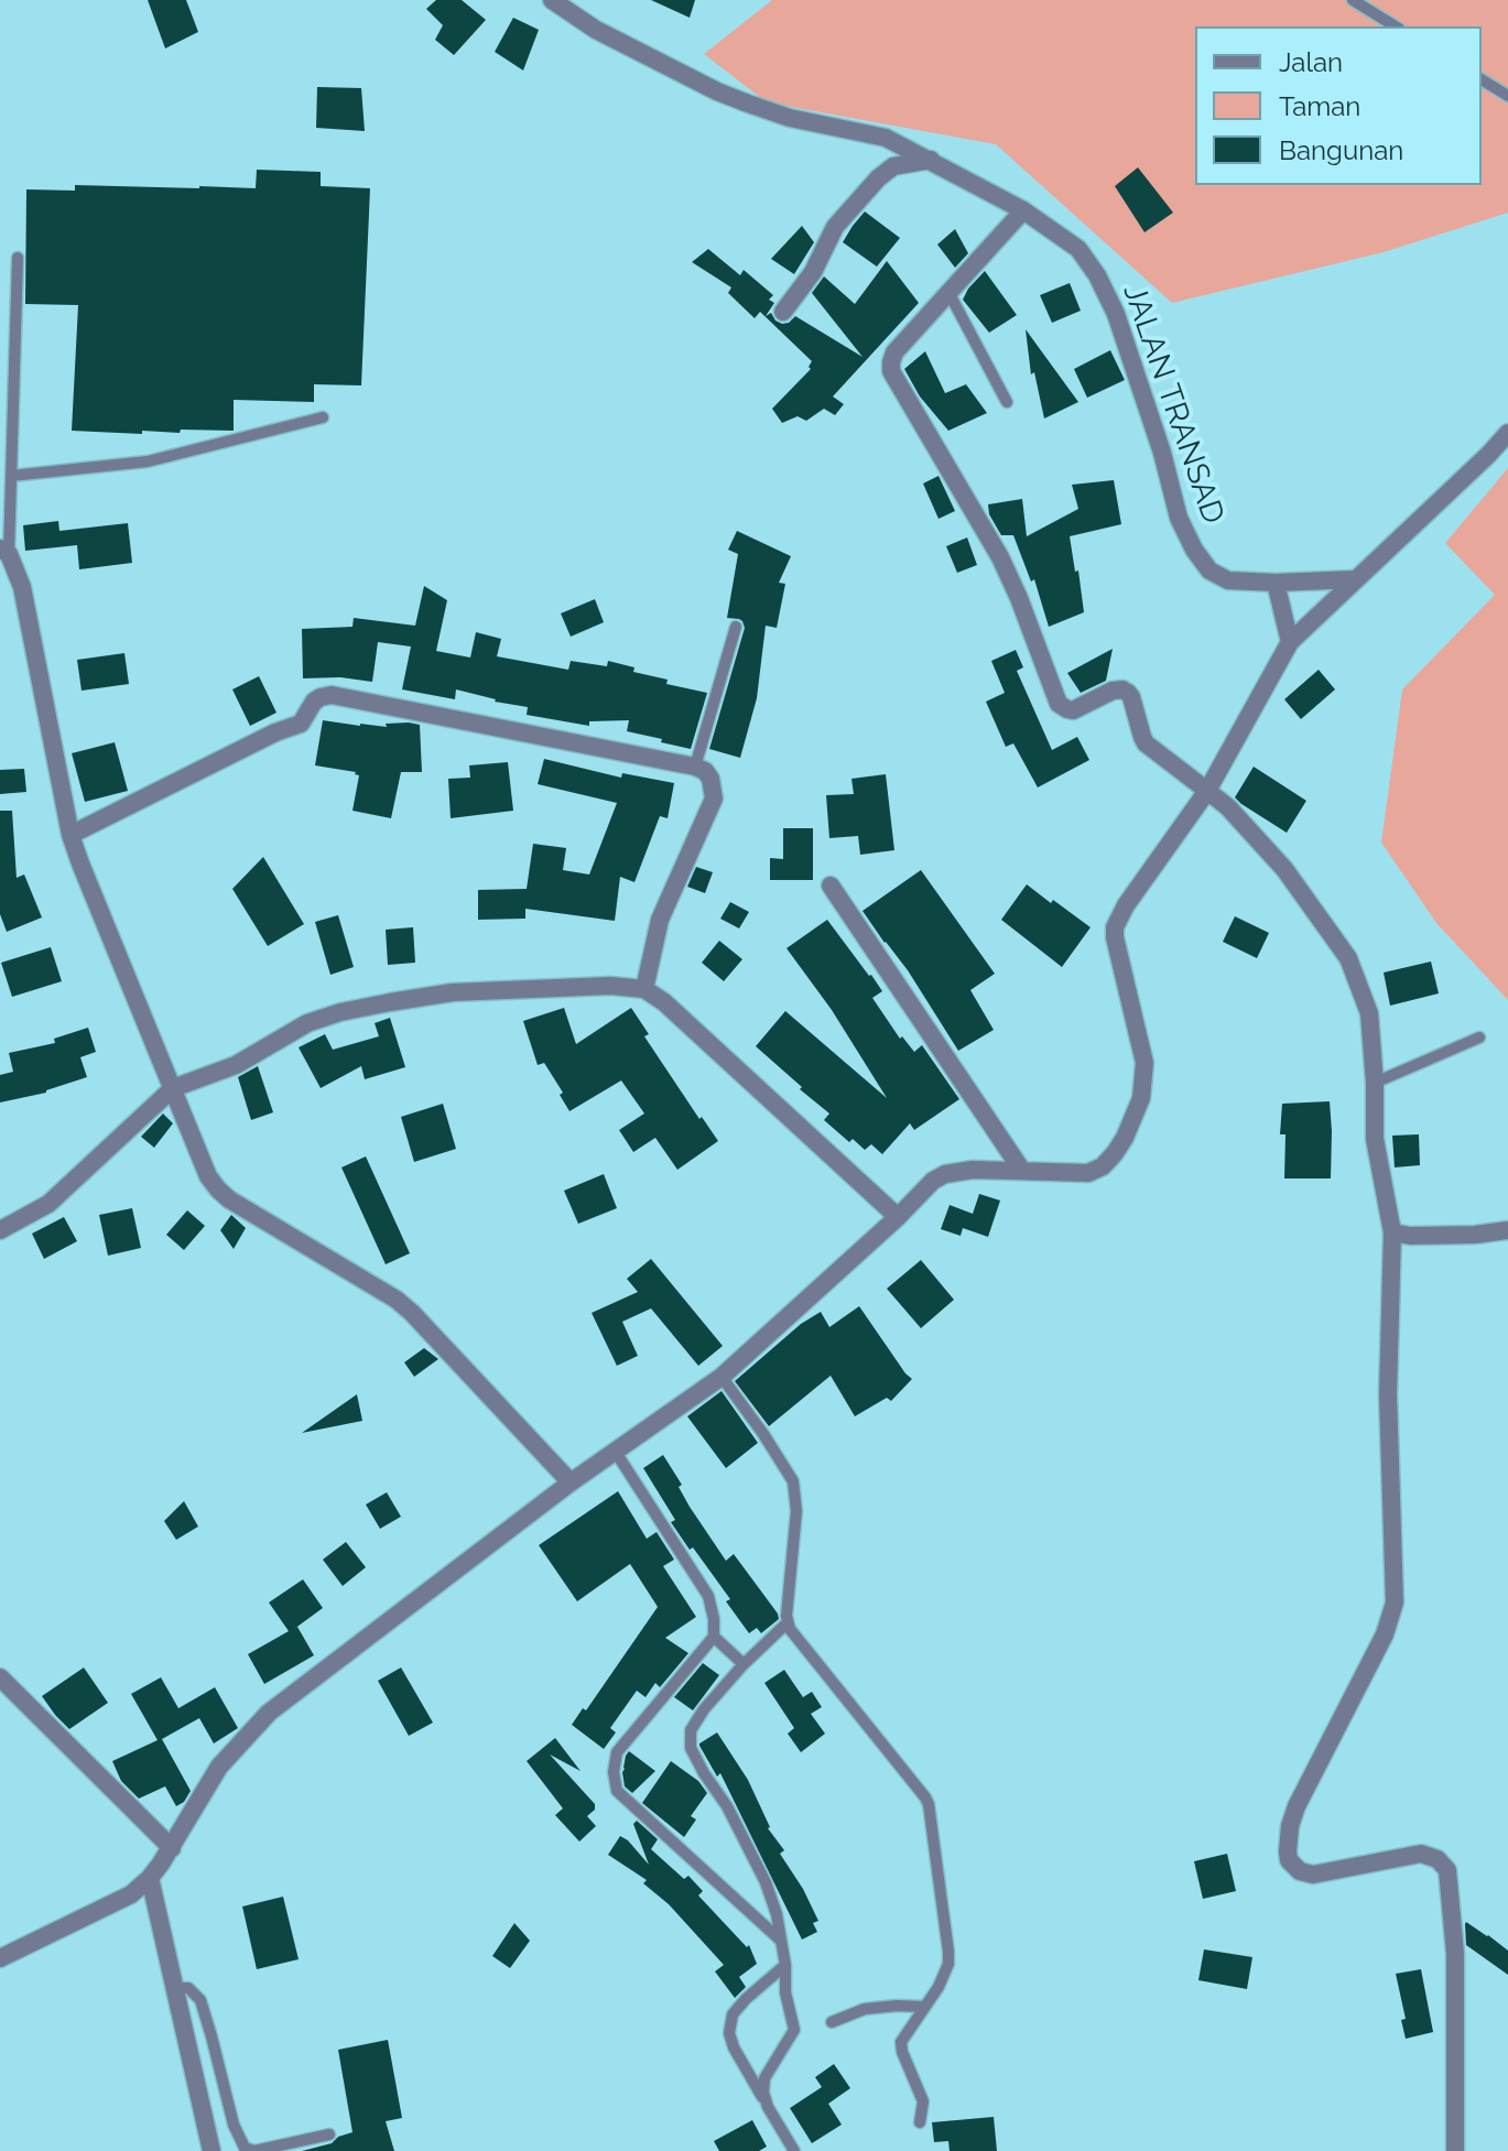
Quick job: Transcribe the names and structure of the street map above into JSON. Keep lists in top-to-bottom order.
{
  "streets": {
    "street": ["JALAN TRANSAD"]
  },
  "legend": ["Jalan", "Taman", "Bangunan"]
}
